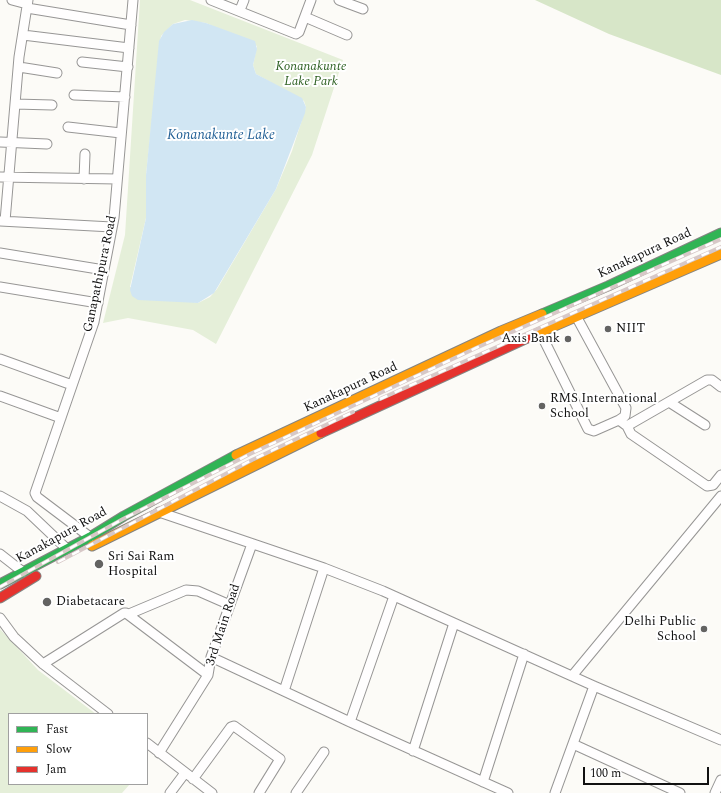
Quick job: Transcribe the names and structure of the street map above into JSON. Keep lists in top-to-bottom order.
{
  "streets": {
    "highway": ["Kanakapura Road"],
    "street": ["Ganapathipura Road", "3rd Main Road"]
  },
  "crossings": [
    ["Kanakapura Road", "Ganapathipura Road"]
  ],
  "water": ["Konanakunte Lake"],
  "parks": ["Konanakunte Lake Park"],
  "places": [
    "NIIT",
    "Axis Bank",
    "RMS International School",
    "Sri Sai Ram Hospital",
    "Diabetacare",
    "Delhi Public School"
  ],
  "legend": ["Fast", "Slow", "Jam"],
  "scale_bar": "100 m"
}
